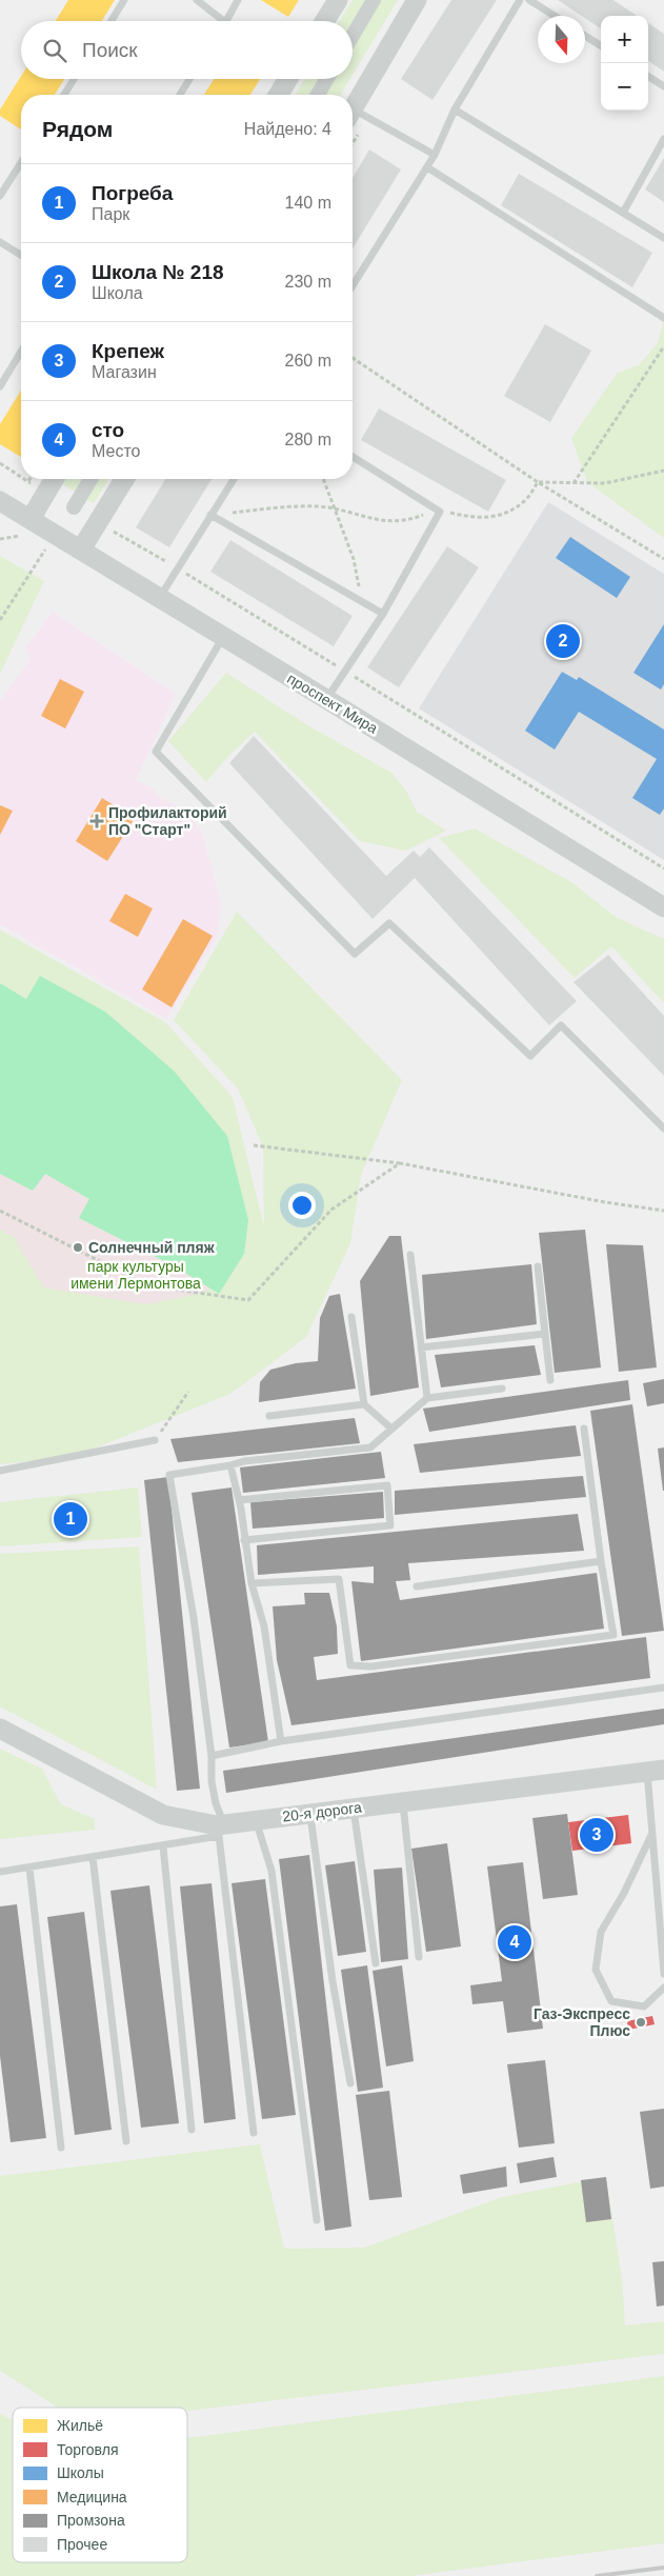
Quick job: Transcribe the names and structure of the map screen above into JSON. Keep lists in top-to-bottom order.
{
  "streets": {
    "main road": ["проспект Мира", "20-я дорога"]
  },
  "parks": ["парк культуры имени Лермонтова"],
  "places": {
    "health": ["Профилакторий ПО \"Старт\""],
    "other": ["Солнечный пляж", "Газ-Экспресс Плюс"]
  },
  "legend": [
    "Жильё",
    "Торговля",
    "Школы",
    "Медицина",
    "Промзона",
    "Прочее"
  ],
  "north": "bottom",
  "page": {
    "map_buttons": ["+", "−"],
    "search": "Поиск",
    "heading": ["Рядом", "Найдено: 4"],
    "list": [
      {
        "mark": "1",
        "name": "Погреба",
        "note": "Парк",
        "value": "140 m"
      },
      {
        "mark": "2",
        "name": "Школа № 218",
        "note": "Школа",
        "value": "230 m"
      },
      {
        "mark": "3",
        "name": "Крепеж",
        "note": "Магазин",
        "value": "260 m"
      },
      {
        "mark": "4",
        "name": "сто",
        "note": "Место",
        "value": "280 m"
      }
    ],
    "pins": [
      "2",
      "1",
      "3",
      "4"
    ]
  }
}
